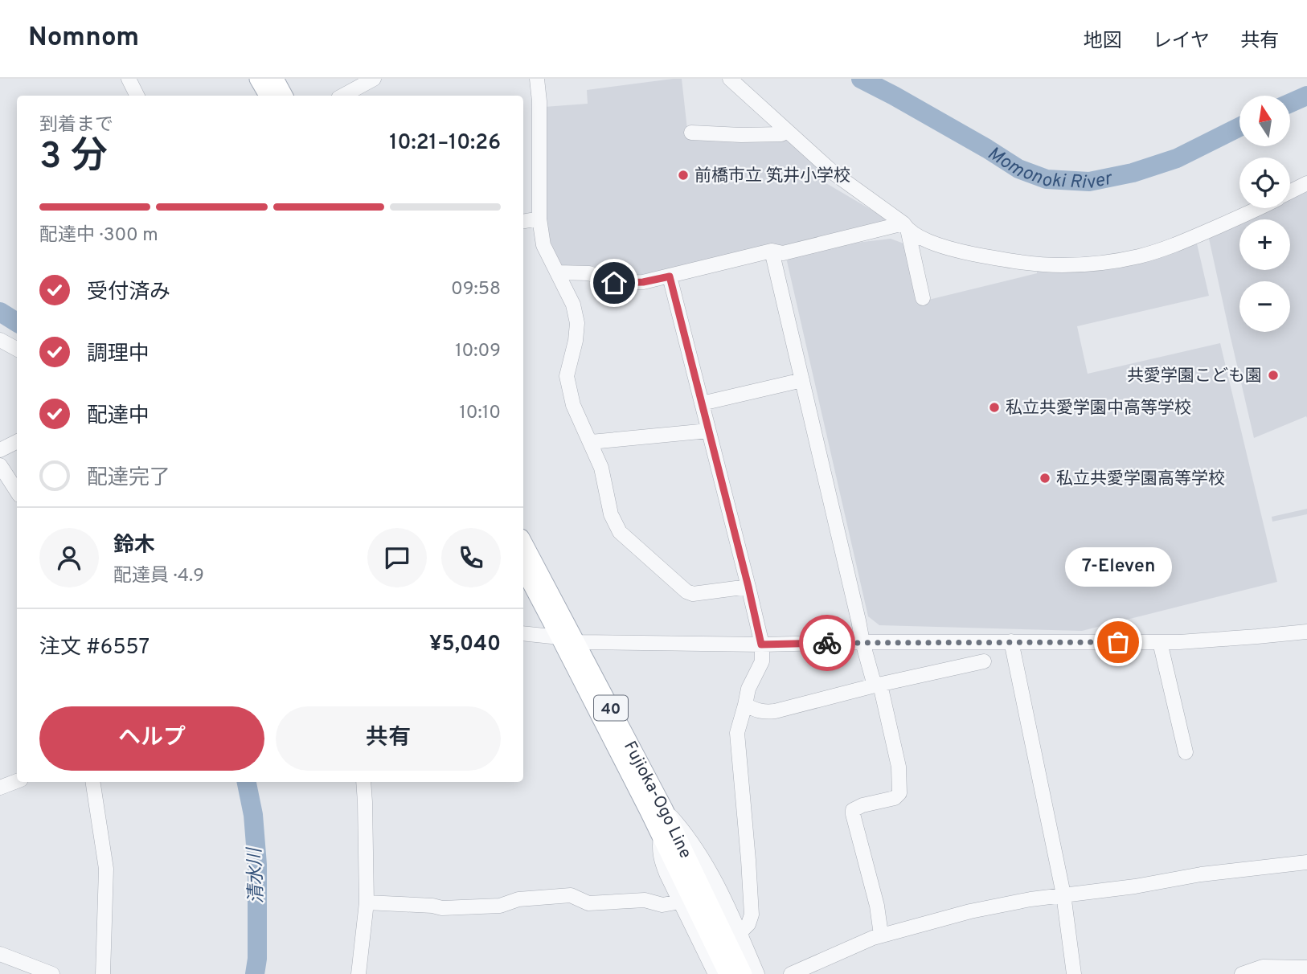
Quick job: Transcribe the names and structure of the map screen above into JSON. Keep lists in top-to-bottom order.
{
  "streets": {
    "main road": ["40", "Fujioka-Ogo Line"]
  },
  "water": ["Momonoki River", "清水川"],
  "places": [
    "前橋市立 笂井小学校",
    "共愛学園こども園",
    "私立共愛学園中高等学校",
    "私立共愛学園高等学校",
    "7-Eleven"
  ],
  "north": "top",
  "page": {
    "header": "Nomnom",
    "nav": ["地図", "レイヤ", "共有"],
    "map_buttons": ["+", "−"],
    "heading": ["3 分", "到着まで", "10:21–10:26"],
    "panel": [
      "鈴木",
      "配達員 · 4.9",
      "注文 #6557",
      "¥5,040"
    ],
    "bar": "配達中 · 300 m",
    "list": [
      ["受付済み", "09:58"],
      ["調理中", "10:09"],
      ["配達中", "10:10"],
      "配達完了"
    ],
    "bubble": "7-Eleven",
    "buttons": ["ヘルプ", "共有"]
  }
}
